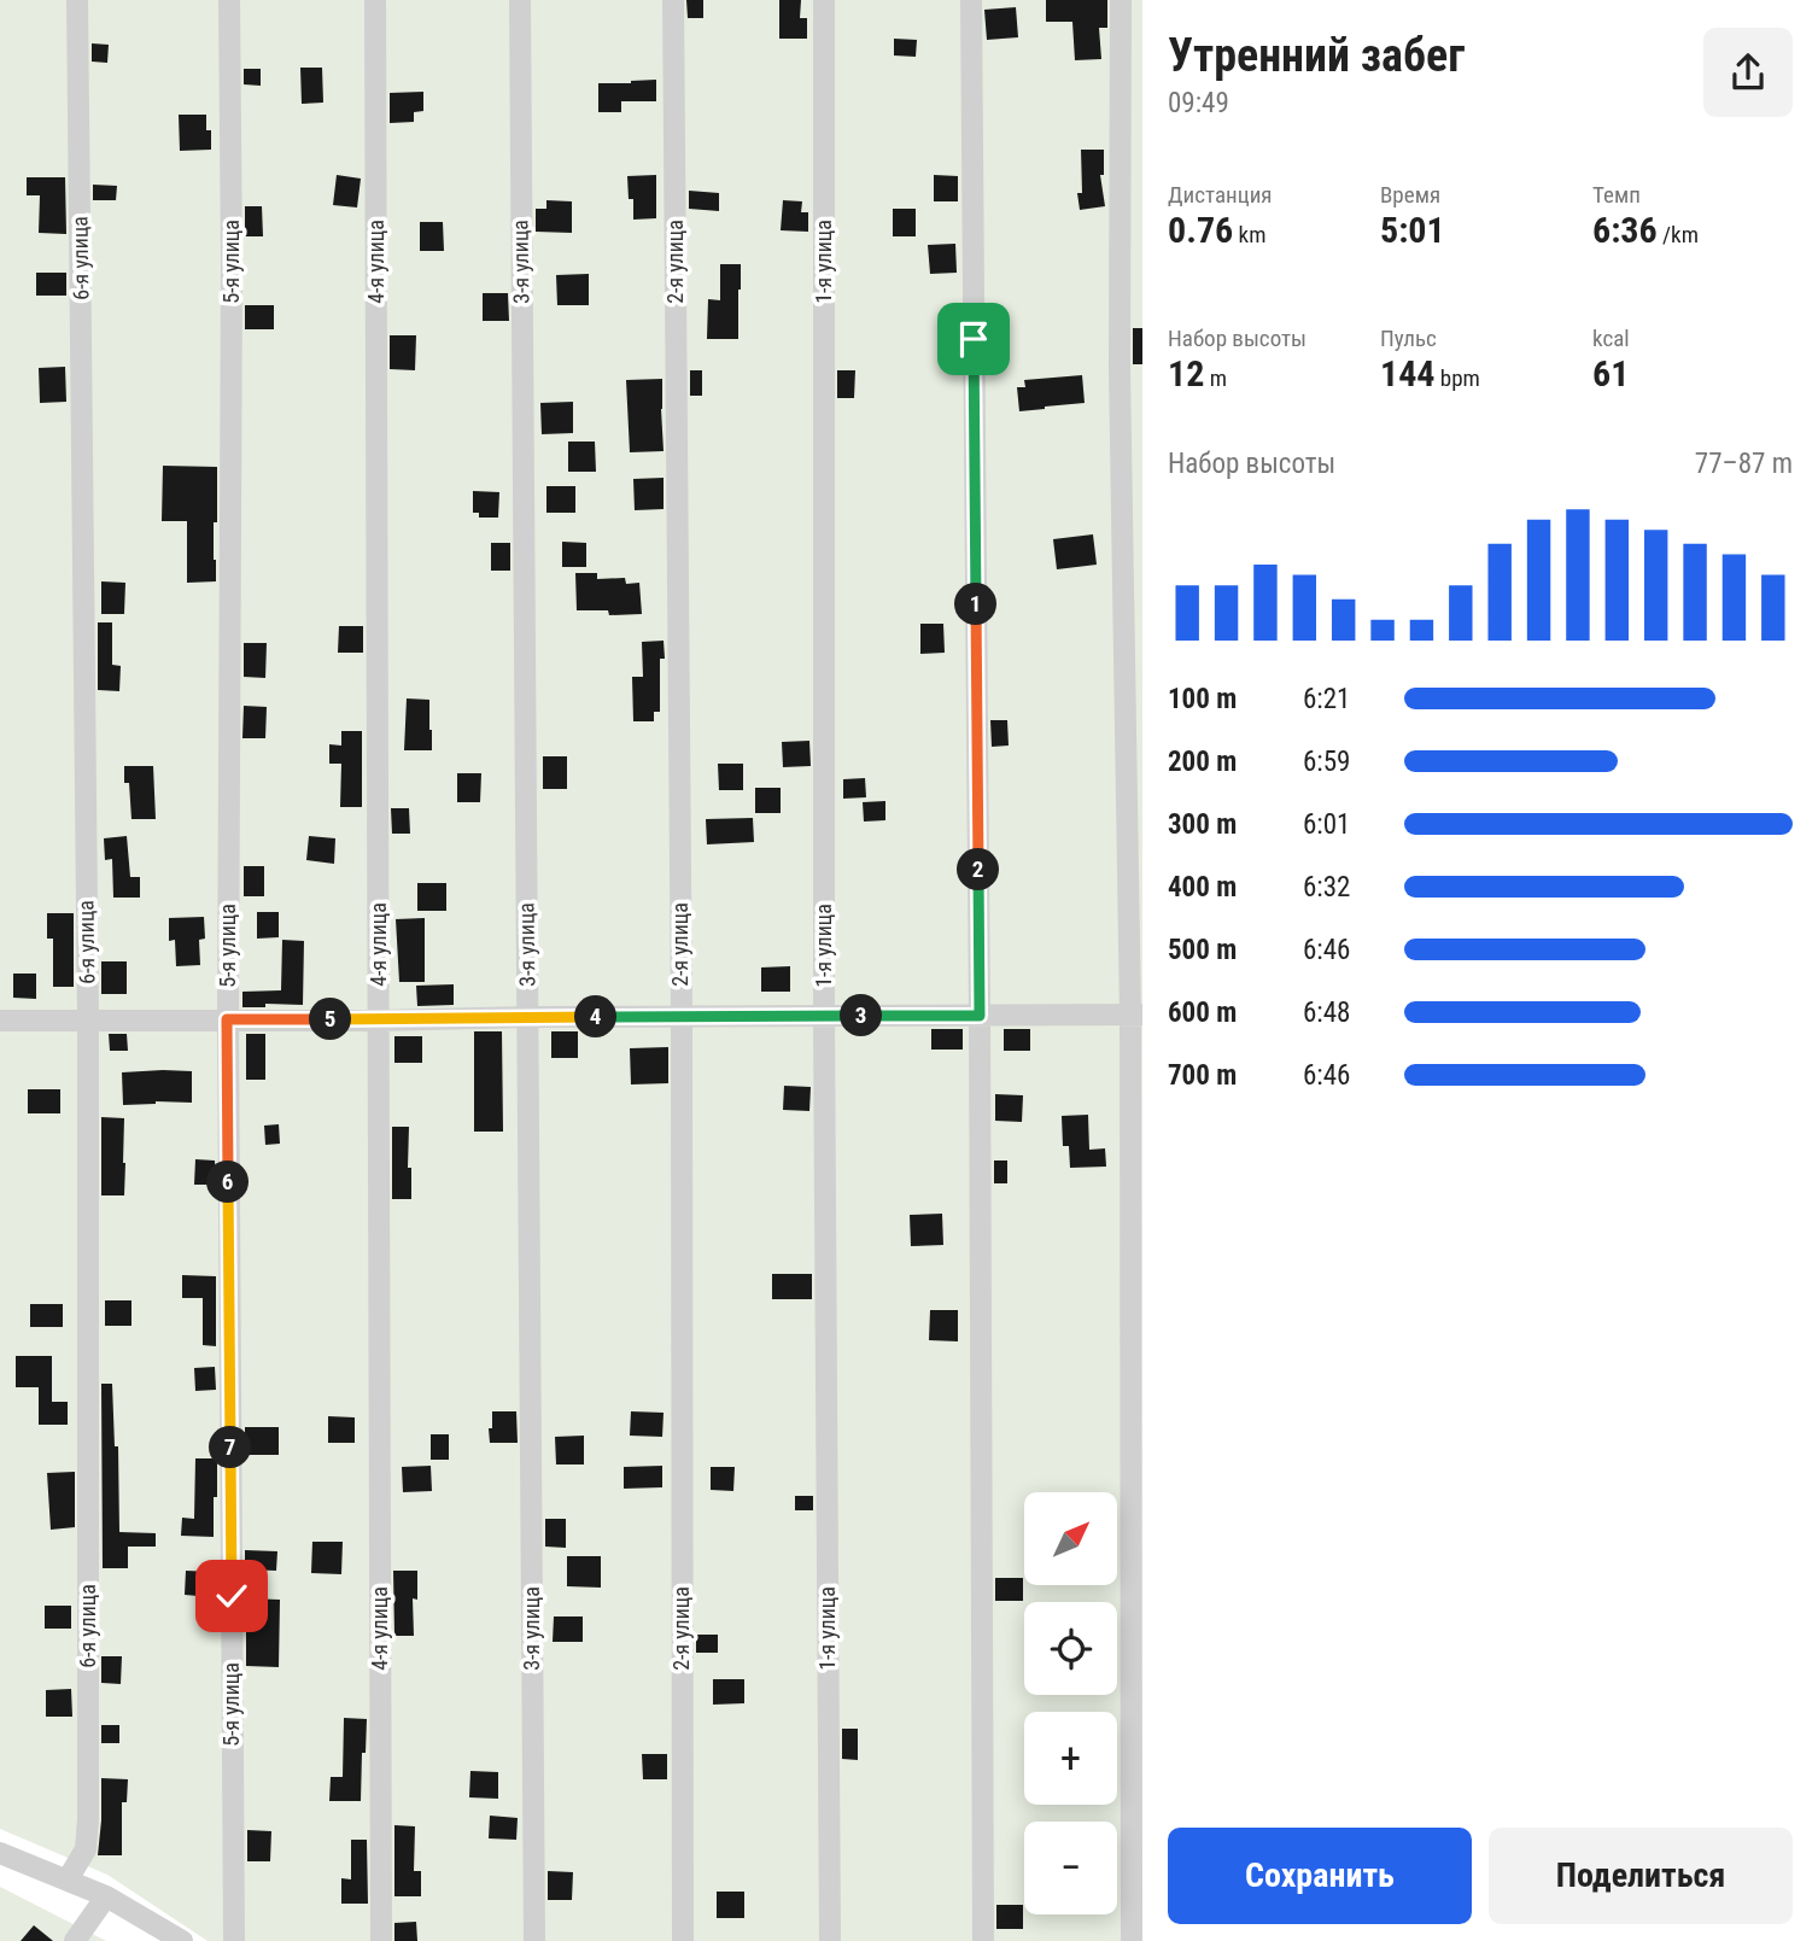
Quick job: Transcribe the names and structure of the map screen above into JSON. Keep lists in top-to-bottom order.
{
  "streets": {
    "street": [
      "6-я улица",
      "5-я улица",
      "4-я улица",
      "3-я улица",
      "2-я улица",
      "1-я улица"
    ]
  },
  "north": "top right",
  "page": {
    "heading": ["Утренний забег", "09:49"],
    "stats": [
      ["Дистанция", "0.76 km"],
      ["Время", "5:01"],
      ["Темп", "6:36 /km"],
      ["Набор высоты", "12 m"],
      ["Пульс", "144 bpm"],
      ["kcal", "61"]
    ],
    "chart": ["Набор высоты", "77–87 m"],
    "pins": [
      "1",
      "2",
      "3",
      "4",
      "5",
      "6",
      "7"
    ],
    "list": [
      {
        "name": "100 m",
        "note": "6:21"
      },
      {
        "name": "200 m",
        "note": "6:59"
      },
      {
        "name": "300 m",
        "note": "6:01"
      },
      {
        "name": "400 m",
        "note": "6:32"
      },
      {
        "name": "500 m",
        "note": "6:46"
      },
      {
        "name": "600 m",
        "note": "6:48"
      },
      {
        "name": "700 m",
        "note": "6:46"
      }
    ],
    "map_buttons": ["+", "−"],
    "buttons": ["Сохранить", "Поделиться"]
  }
}
